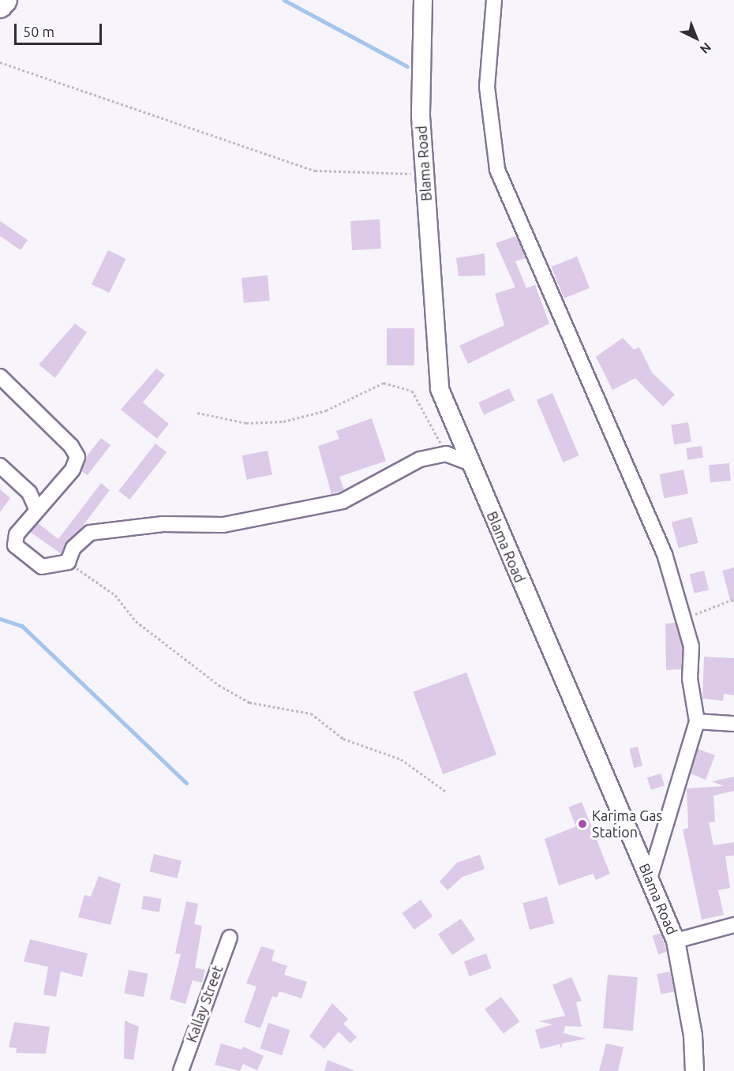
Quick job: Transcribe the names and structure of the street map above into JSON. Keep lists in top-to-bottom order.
{
  "streets": {
    "street": ["Blama Road", "Kallay Street"]
  },
  "places": ["Karima Gas Station"],
  "scale_bar": "50 m",
  "north": "bottom right"
}
